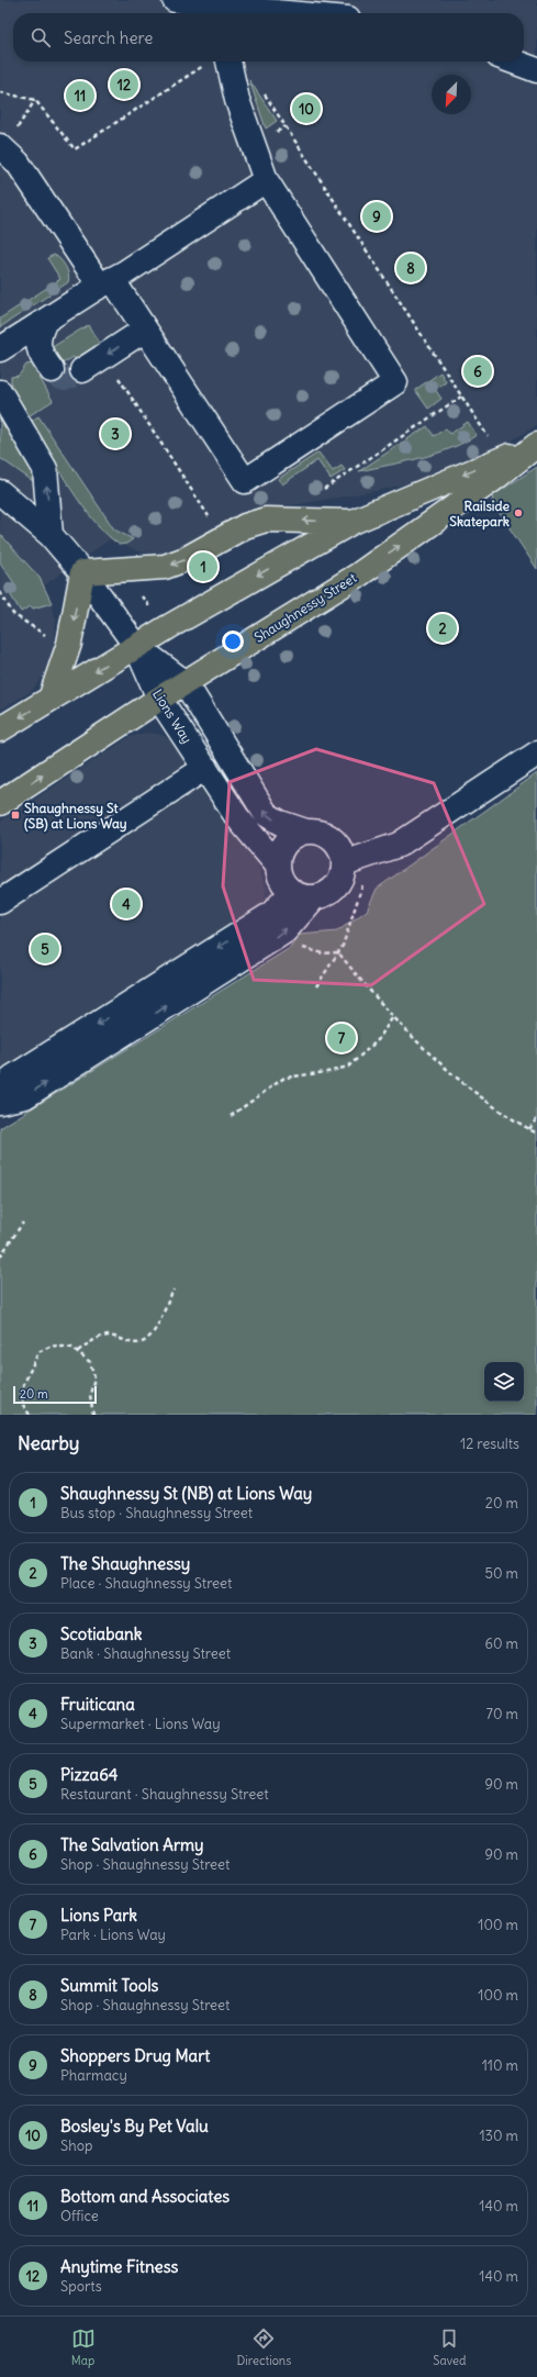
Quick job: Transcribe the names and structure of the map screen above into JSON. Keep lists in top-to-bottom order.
{
  "streets": {
    "main road": ["Shaughnessy Street"],
    "street": ["Lions Way"]
  },
  "crossings": [
    ["Shaughnessy Street", "Lions Way"]
  ],
  "places": {
    "other": ["Railside Skatepark"],
    "transit": ["Shaughnessy St (SB) at Lions Way"]
  },
  "scale_bar": "20 m",
  "north": "bottom left",
  "page": {
    "search": "Search here",
    "pins": [
      "12",
      "11",
      "10",
      "9",
      "8",
      "6",
      "3",
      "1",
      "2",
      "4",
      "5",
      "7"
    ],
    "scale": "20 m",
    "heading": ["Nearby", "12 results"],
    "list": [
      {
        "mark": "1",
        "name": "Shaughnessy St (NB) at Lions Way",
        "note": "Bus stop · Shaughnessy Street",
        "value": "20 m"
      },
      {
        "mark": "2",
        "name": "The Shaughnessy",
        "note": "Place · Shaughnessy Street",
        "value": "50 m"
      },
      {
        "mark": "3",
        "name": "Scotiabank",
        "note": "Bank · Shaughnessy Street",
        "value": "60 m"
      },
      {
        "mark": "4",
        "name": "Fruiticana",
        "note": "Supermarket · Lions Way",
        "value": "70 m"
      },
      {
        "mark": "5",
        "name": "Pizza64",
        "note": "Restaurant · Shaughnessy Street",
        "value": "90 m"
      },
      {
        "mark": "6",
        "name": "The Salvation Army",
        "note": "Shop · Shaughnessy Street",
        "value": "90 m"
      },
      {
        "mark": "7",
        "name": "Lions Park",
        "note": "Park · Lions Way",
        "value": "100 m"
      },
      {
        "mark": "8",
        "name": "Summit Tools",
        "note": "Shop · Shaughnessy Street",
        "value": "100 m"
      },
      {
        "mark": "9",
        "name": "Shoppers Drug Mart",
        "note": "Pharmacy",
        "value": "110 m"
      },
      {
        "mark": "10",
        "name": "Bosley's By Pet Valu",
        "note": "Shop",
        "value": "130 m"
      },
      {
        "mark": "11",
        "name": "Bottom and Associates",
        "note": "Office",
        "value": "140 m"
      },
      {
        "mark": "12",
        "name": "Anytime Fitness",
        "note": "Sports",
        "value": "140 m"
      }
    ],
    "nav": ["Map", "Directions", "Saved"]
  }
}
